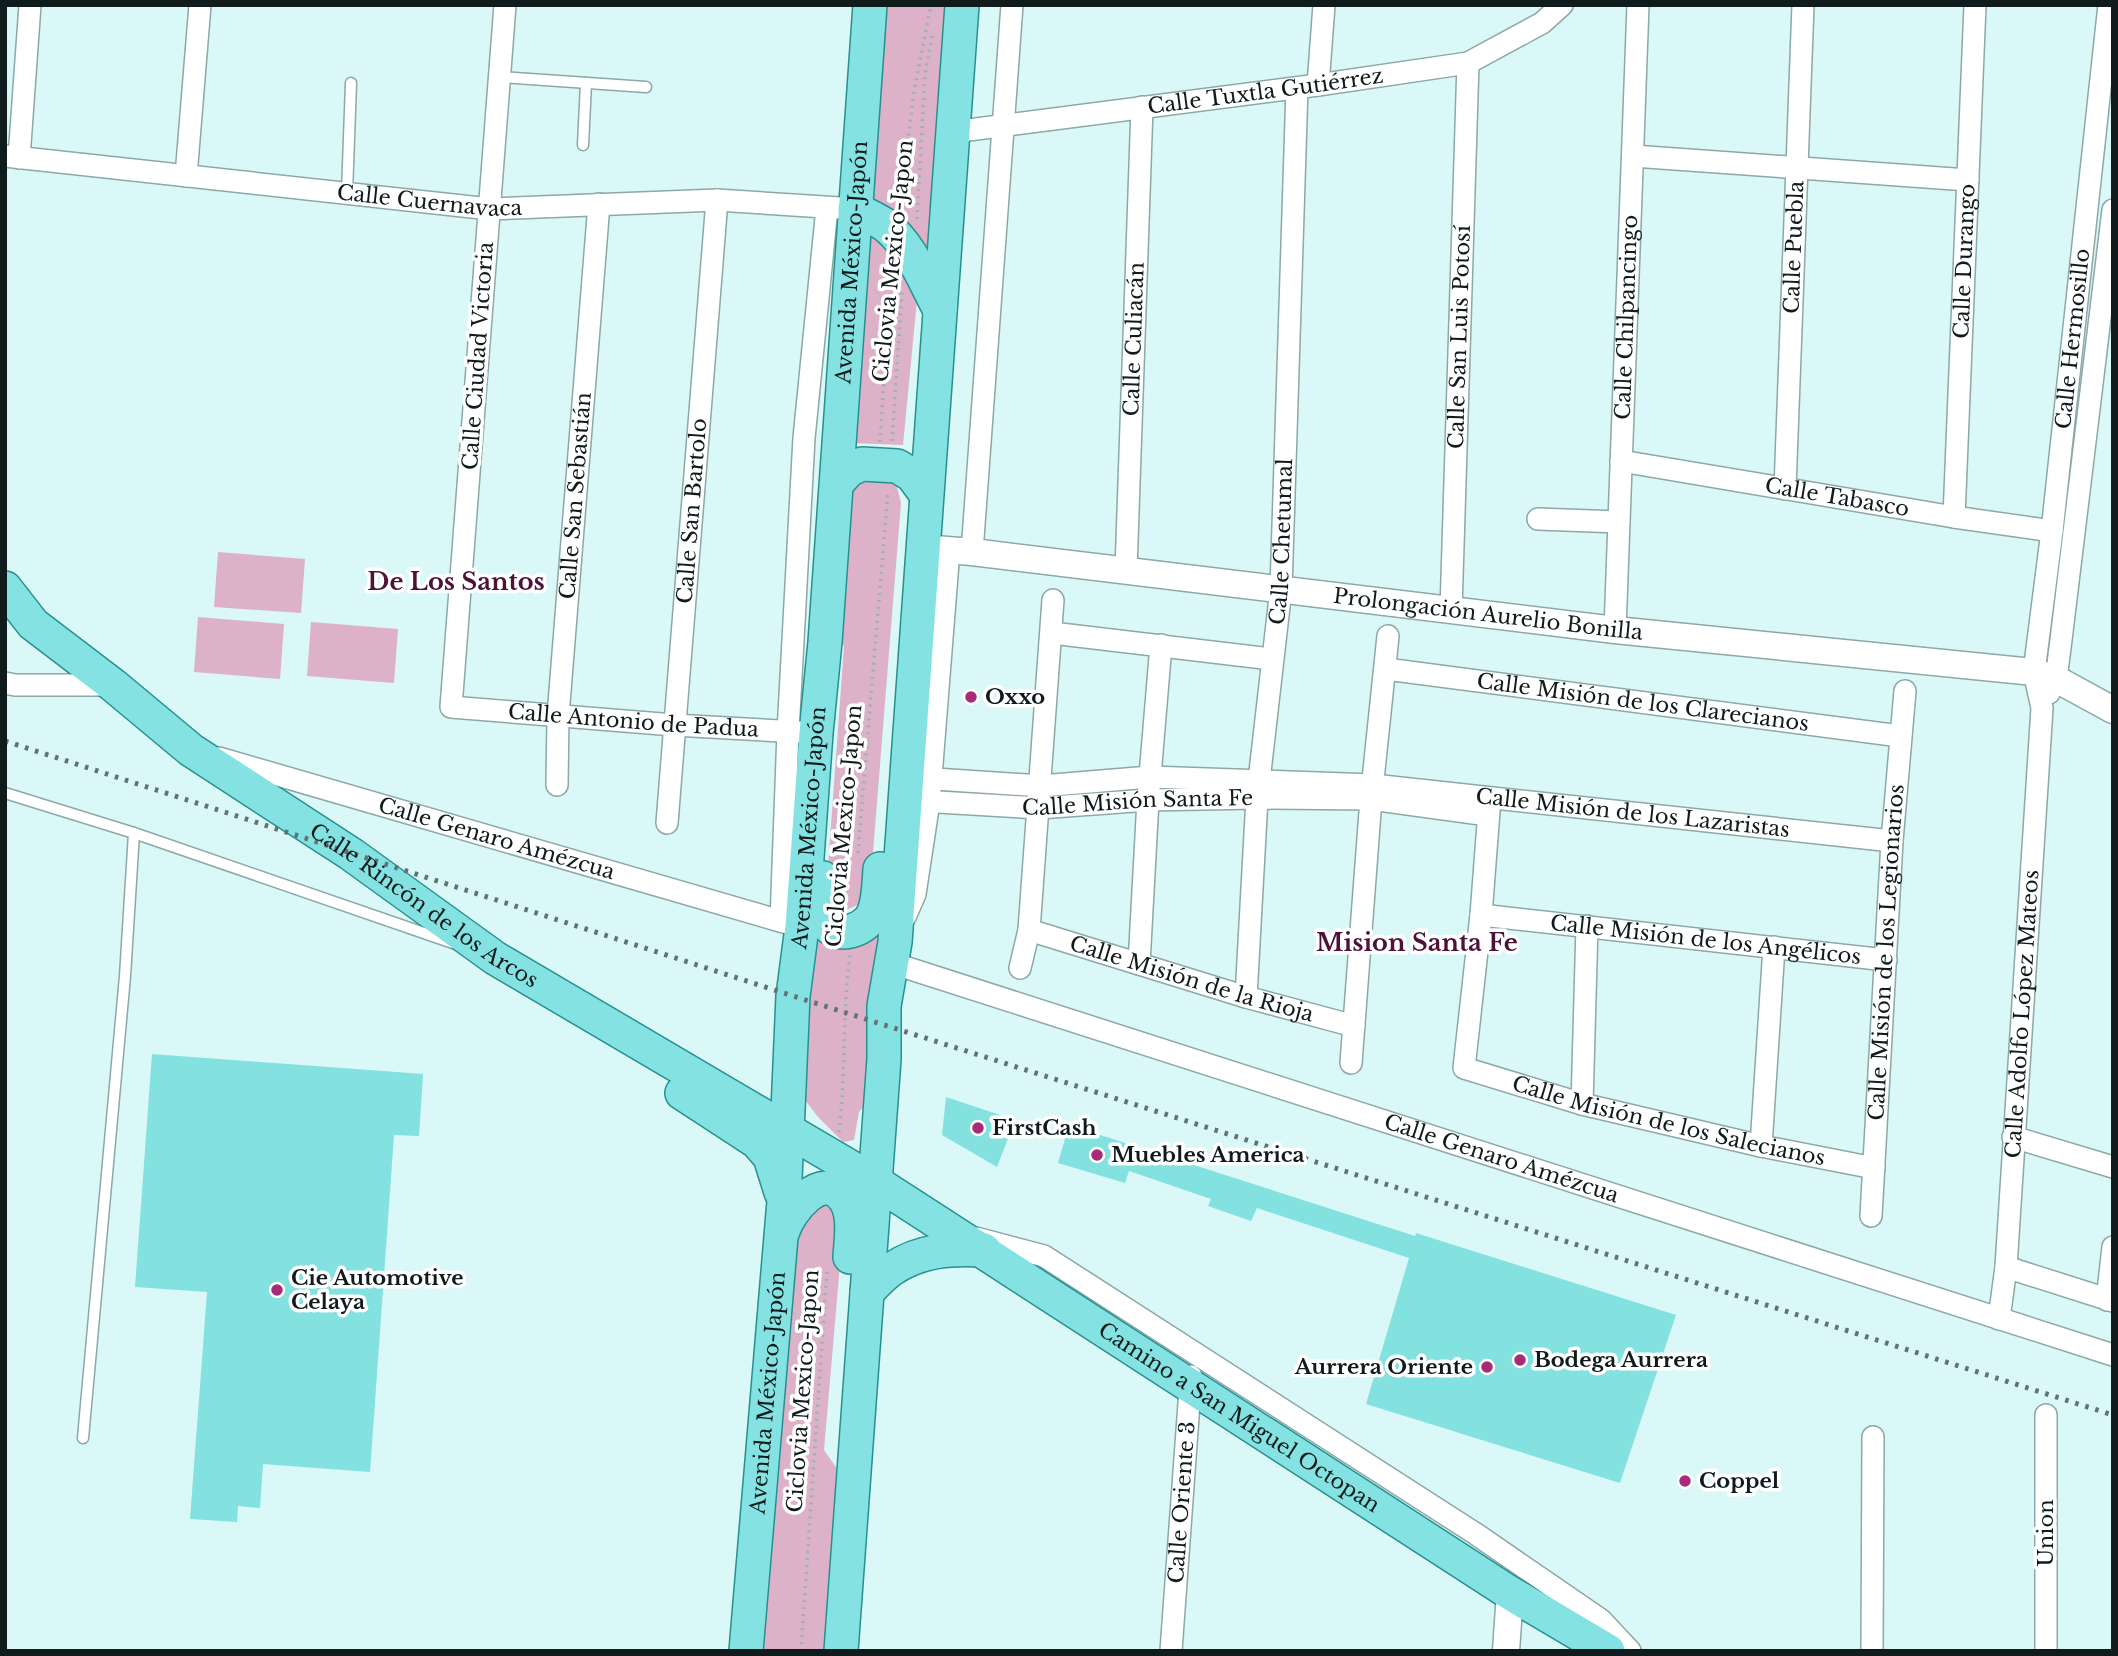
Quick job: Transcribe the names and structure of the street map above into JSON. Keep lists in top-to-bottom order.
{
  "streets": {
    "main road": ["Avenida México-Japón", "Calle Rincón de los Arcos", "Camino a San Miguel Octopan"],
    "street": [
      "Calle Tuxtla Gutiérrez",
      "Calle Cuernavaca",
      "Calle Puebla",
      "Calle Durango",
      "Calle Chilpancingo",
      "Calle San Luis Potosí",
      "Calle Culiacán",
      "Calle Hermosillo",
      "Calle Ciudad Victoria",
      "Calle San Sebastián",
      "Calle Tabasco",
      "Calle San Bartolo",
      "Calle Chetumal",
      "Prolongación Aurelio Bonilla",
      "Calle Misión de los Clarecianos",
      "Calle Antonio de Padua",
      "Calle Misión Santa Fe",
      "Calle Misión de los Lazaristas",
      "Calle Genaro Amézcua",
      "Calle Misión de los Angélicos",
      "Calle Misión de los Legionarios",
      "Calle Misión de la Rioja",
      "Calle Adolfo López Mateos",
      "Calle Misión de los Salecianos",
      "Calle Oriente 3",
      "Union"
    ],
    "path": ["Ciclovia Mexico-Japon"]
  },
  "crossings": [
    ["Calle Tuxtla Gutiérrez", "Calle San Luis Potosí"],
    ["Calle Tuxtla Gutiérrez", "Calle Culiacán"],
    ["Calle Tuxtla Gutiérrez", "Calle Chetumal"],
    ["Calle Cuernavaca", "Avenida México-Japón"],
    ["Calle Cuernavaca", "Calle Ciudad Victoria"],
    ["Calle Cuernavaca", "Calle San Sebastián"],
    ["Calle Cuernavaca", "Calle San Bartolo"],
    ["Calle Puebla", "Calle Tabasco"],
    ["Ciclovia Mexico-Japon", "Calle Rincón de los Arcos"],
    ["Calle Durango", "Calle Tabasco"],
    ["Avenida México-Japón", "Calle Antonio de Padua"],
    ["Avenida México-Japón", "Calle Genaro Amézcua"],
    ["Avenida México-Japón", "Calle Rincón de los Arcos"],
    ["Calle Chilpancingo", "Calle Tabasco"],
    ["Calle Chilpancingo", "Prolongación Aurelio Bonilla"],
    ["Calle San Luis Potosí", "Prolongación Aurelio Bonilla"],
    ["Calle Culiacán", "Prolongación Aurelio Bonilla"],
    ["Calle Hermosillo", "Calle Tabasco"],
    ["Calle Hermosillo", "Prolongación Aurelio Bonilla"],
    ["Calle Hermosillo", "Calle Adolfo López Mateos"],
    ["Calle Ciudad Victoria", "Calle Antonio de Padua"],
    ["Calle San Sebastián", "Calle Antonio de Padua"],
    ["Calle San Bartolo", "Calle Antonio de Padua"],
    ["Calle Chetumal", "Prolongación Aurelio Bonilla"],
    ["Calle Chetumal", "Calle Misión Santa Fe"],
    ["Calle Chetumal", "Calle Misión de la Rioja"],
    ["Prolongación Aurelio Bonilla", "Calle Adolfo López Mateos"],
    ["Calle Misión de los Clarecianos", "Calle Misión de los Legionarios"],
    ["Calle Misión Santa Fe", "Calle Misión de los Lazaristas"],
    ["Calle Misión de los Lazaristas", "Calle Misión de los Legionarios"],
    ["Calle Genaro Amézcua", "Calle Rincón de los Arcos"],
    ["Calle Genaro Amézcua", "Calle Adolfo López Mateos"],
    ["Calle Rincón de los Arcos", "Camino a San Miguel Octopan"],
    ["Calle Misión de los Angélicos", "Calle Misión de los Legionarios"],
    ["Calle Misión de los Angélicos", "Calle Misión de los Salecianos"],
    ["Calle Misión de los Legionarios", "Calle Misión de los Salecianos"],
    ["Camino a San Miguel Octopan", "Calle Oriente 3"]
  ],
  "districts": ["De Los Santos", "Mision Santa Fe"],
  "places": [
    "Oxxo",
    "FirstCash",
    "Muebles America",
    "Cie Automotive Celaya",
    "Bodega Aurrera",
    "Aurrera Oriente",
    "Coppel"
  ]
}
